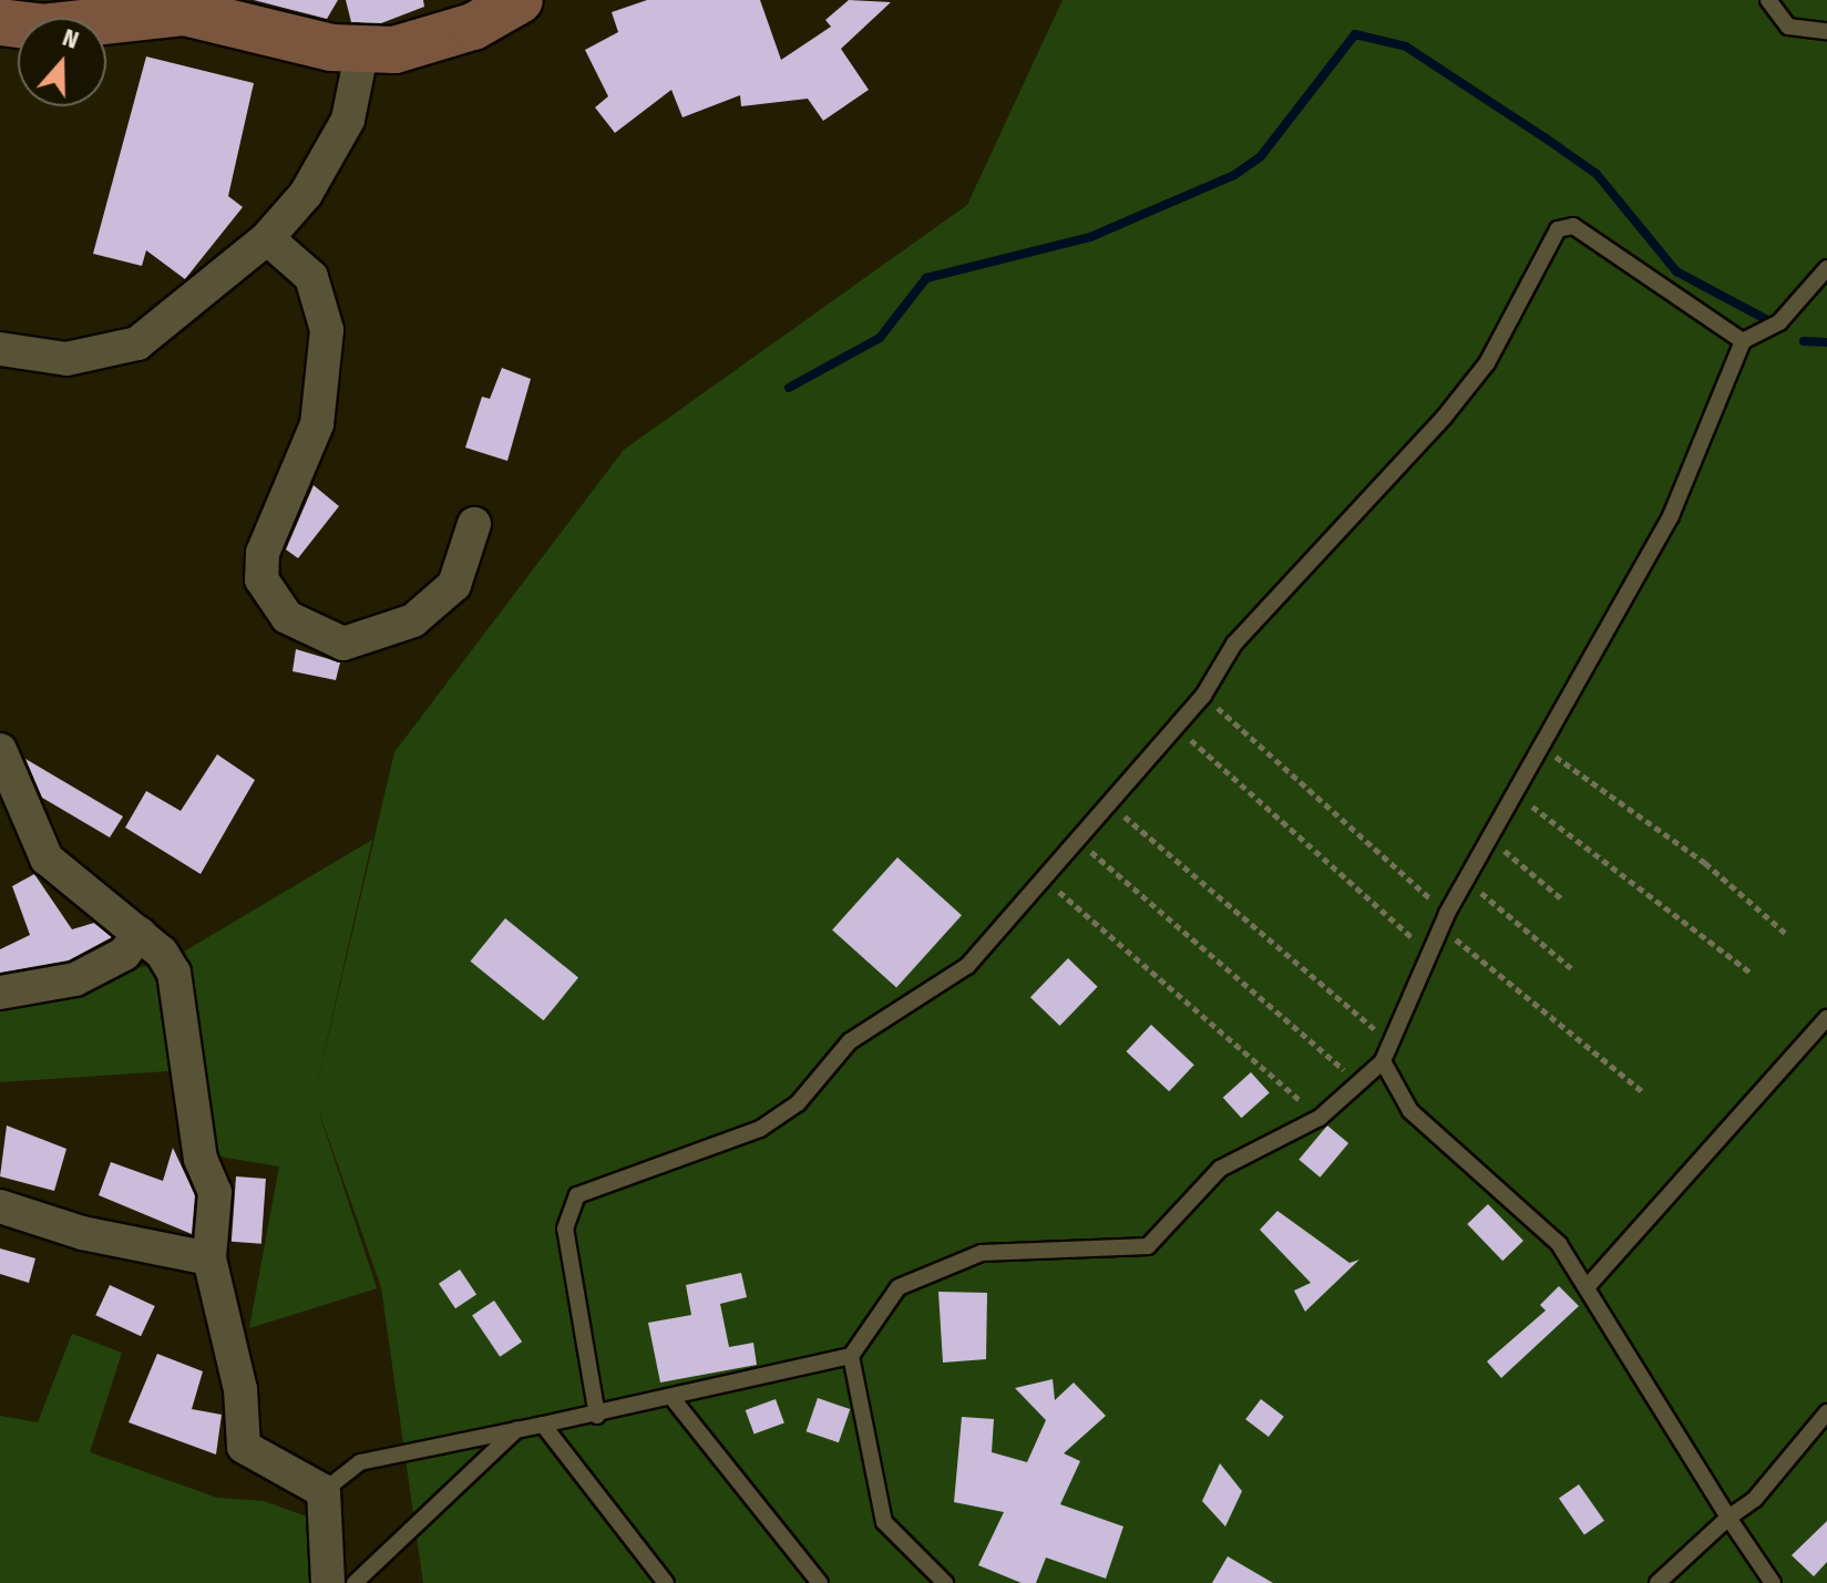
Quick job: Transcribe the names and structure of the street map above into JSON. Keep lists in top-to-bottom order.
{
  "north": "top"
}
